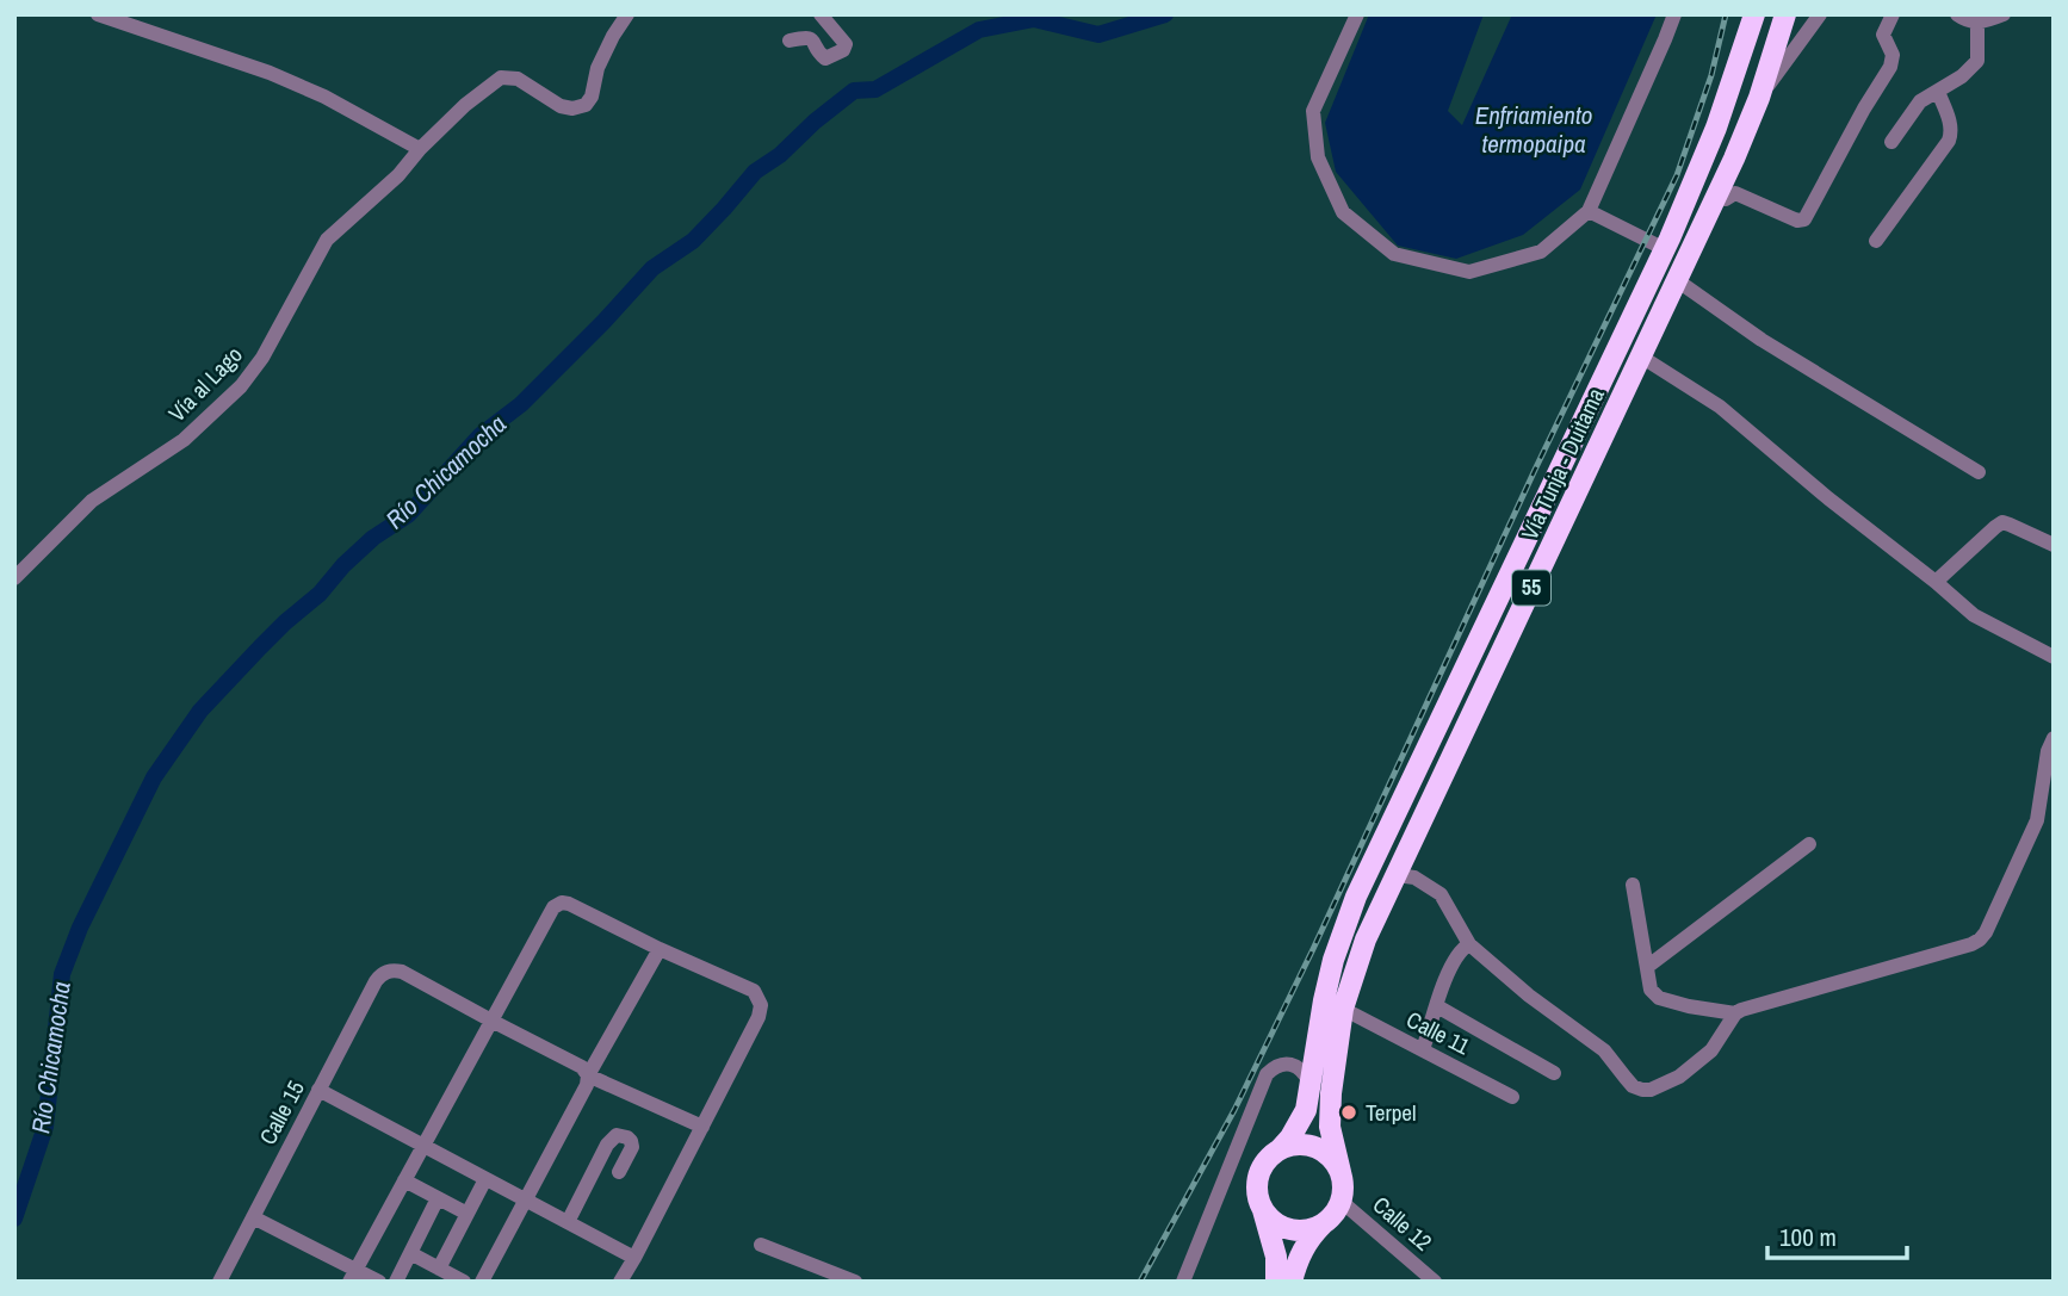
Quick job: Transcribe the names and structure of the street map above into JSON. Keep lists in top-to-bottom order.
{
  "streets": {
    "highway": ["Vía Tunja - Duitama", "55"],
    "street": [
      "Vía al Lago",
      "Calle 11",
      "Calle 15",
      "Calle 12"
    ]
  },
  "crossings": [
    ["Vía Tunja - Duitama", "55"],
    ["Vía Tunja - Duitama", "Calle 11"],
    ["Vía Tunja - Duitama", "Calle 12"],
    ["55", "Calle 12"]
  ],
  "water": ["Enfriamiento termopaipa", "Río Chicamocha"],
  "places": ["Terpel"],
  "scale_bar": "100 m"
}
